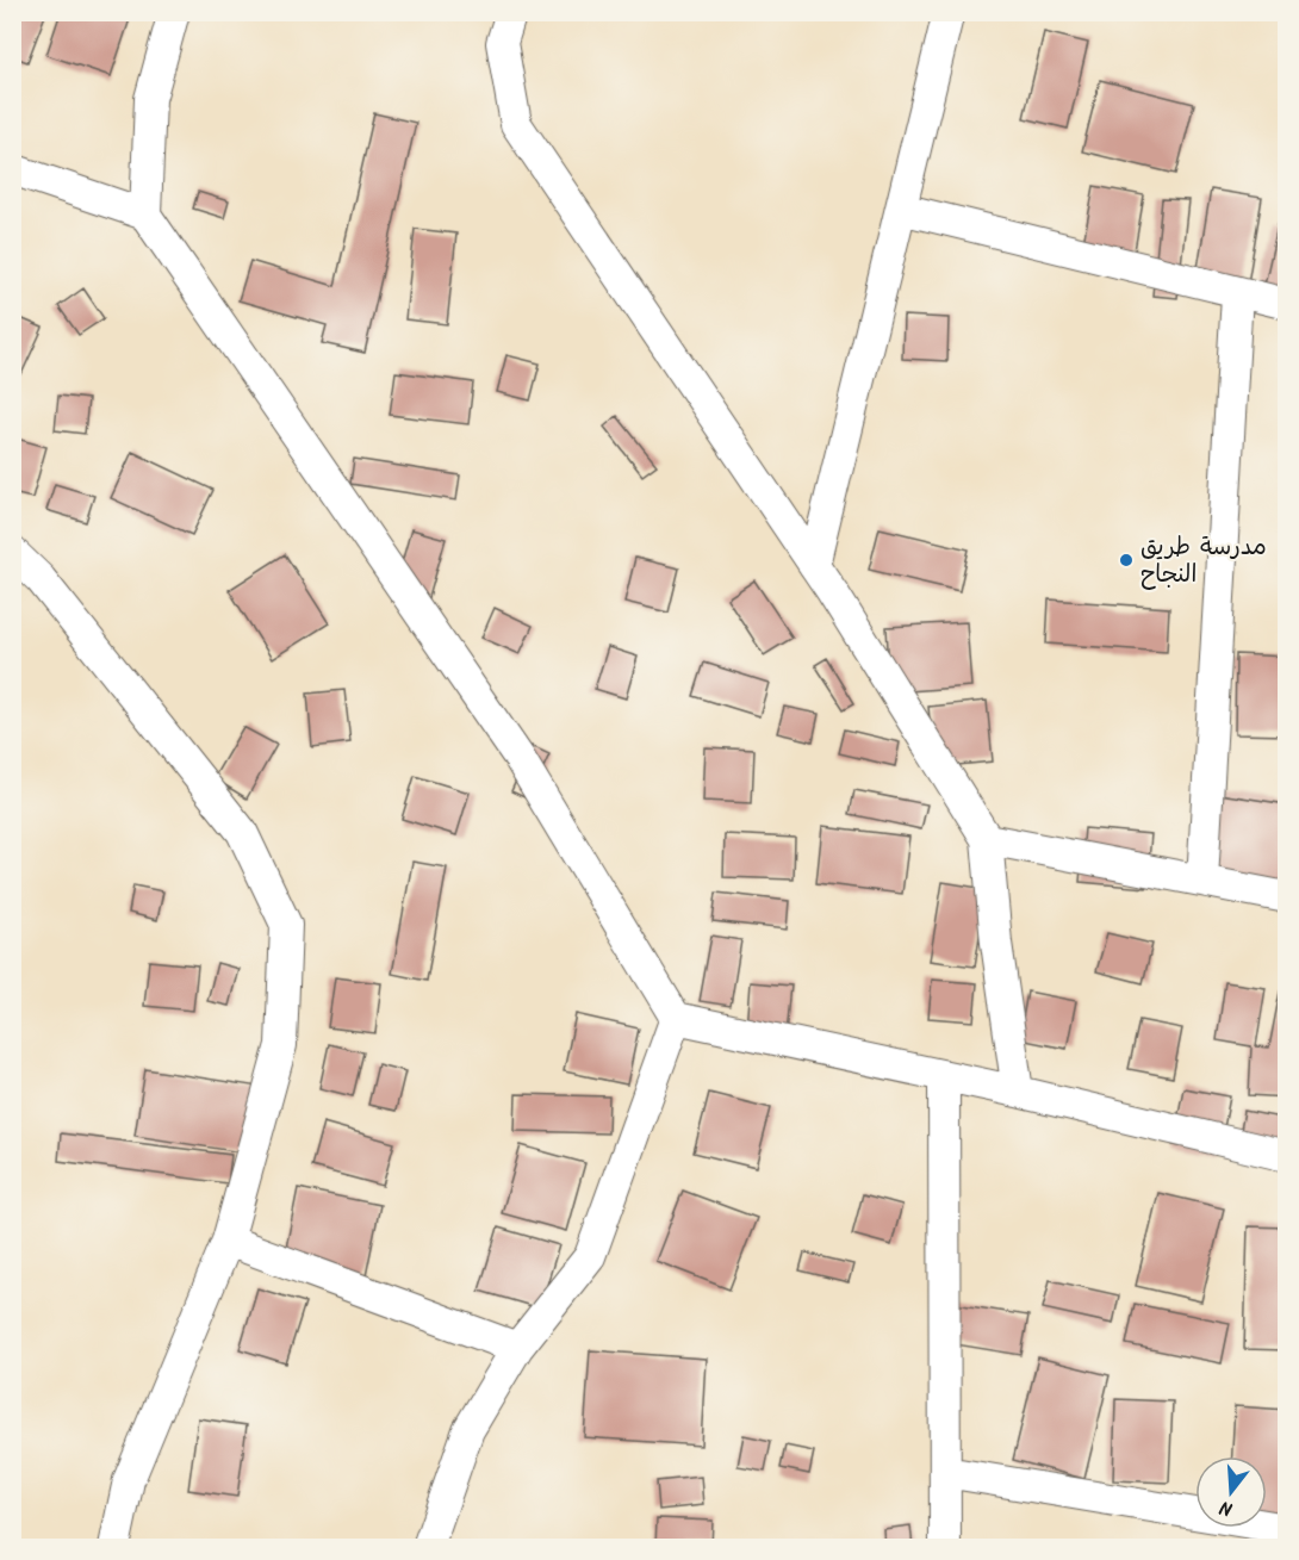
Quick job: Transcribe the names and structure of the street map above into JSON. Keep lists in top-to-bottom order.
{
  "places": ["مدرسة طريق النجاح"],
  "north": "bottom"
}
